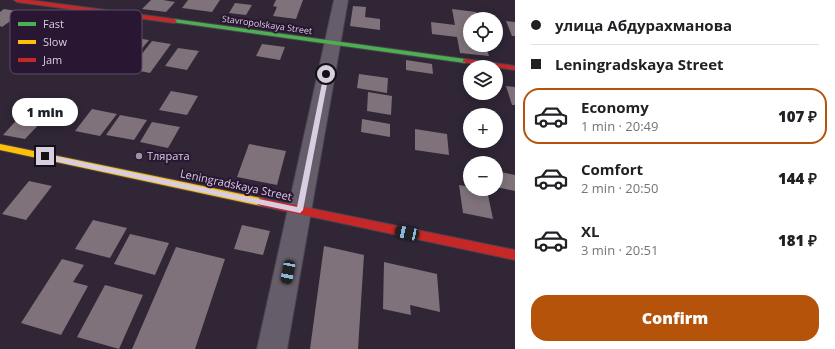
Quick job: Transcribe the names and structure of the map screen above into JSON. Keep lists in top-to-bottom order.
{
  "streets": {
    "street": ["Stavropolskaya Street", "Leningradskaya Street"]
  },
  "places": ["Тлярата"],
  "legend": ["Fast", "Slow", "Jam"],
  "page": {
    "banner": ["улица Абдурахманова", "Leningradskaya Street"],
    "map_buttons": ["+", "−"],
    "list": [
      {
        "name": "Economy",
        "note": "1 min · 20:49",
        "value": "107 ₽"
      },
      {
        "name": "Comfort",
        "note": "2 min · 20:50",
        "value": "144 ₽"
      },
      {
        "name": "XL",
        "note": "3 min · 20:51",
        "value": "181 ₽"
      }
    ],
    "bubble": "1 min",
    "buttons": "Confirm"
  }
}
